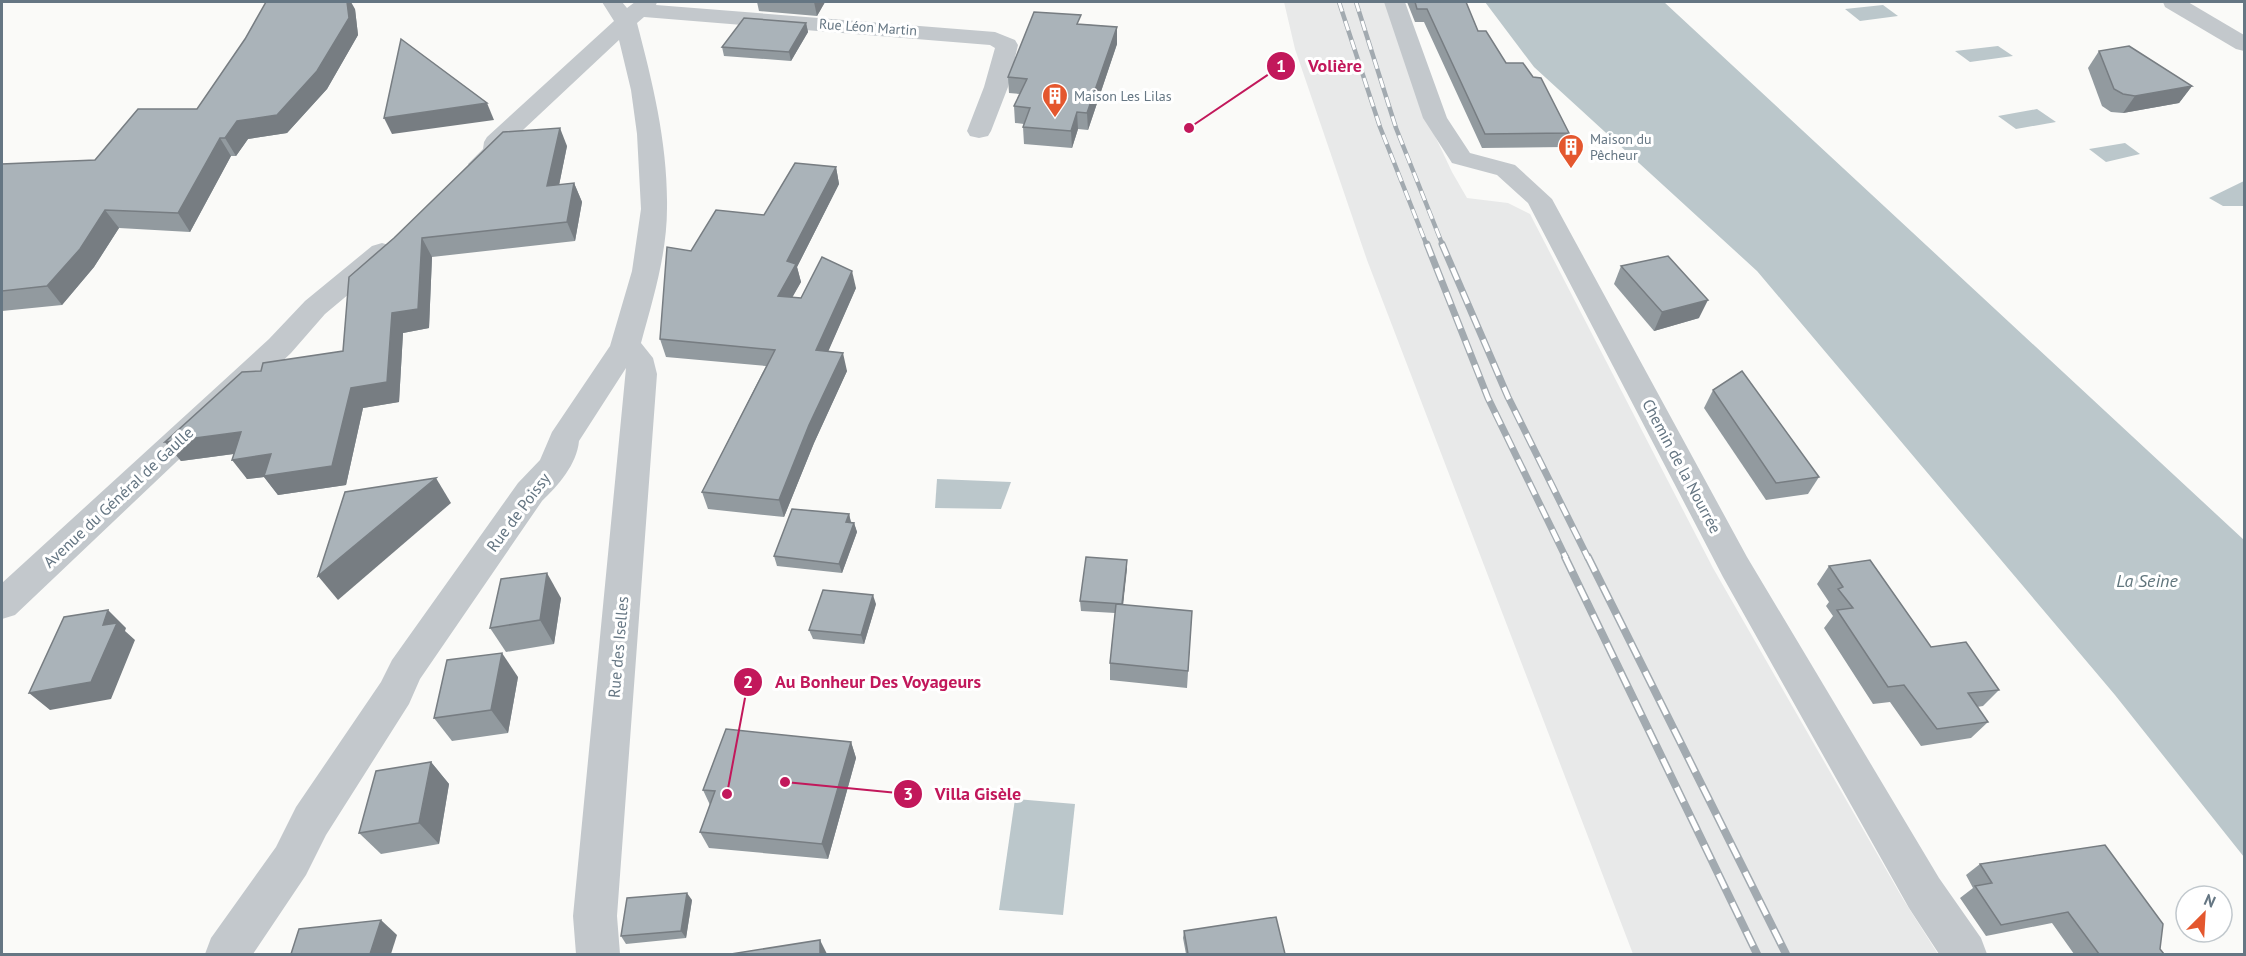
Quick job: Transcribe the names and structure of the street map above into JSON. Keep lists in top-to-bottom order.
{
  "streets": {
    "street": [
      "Rue Léon Martin",
      "Chemin de la Nourrée",
      "Avenue du Général de Gaulle",
      "Rue de Poissy",
      "Rue des Iselles"
    ]
  },
  "crossings": [
    ["Rue Léon Martin", "Rue de Poissy"],
    ["Rue de Poissy", "Rue des Iselles"]
  ],
  "water": ["La Seine"],
  "places": {
    "building": ["Maison Les Lilas", "Maison du Pêcheur"],
    "other": ["Volière", "Villa Gisèle", "Au Bonheur Des Voyageurs"]
  },
  "north": "top right"
}
